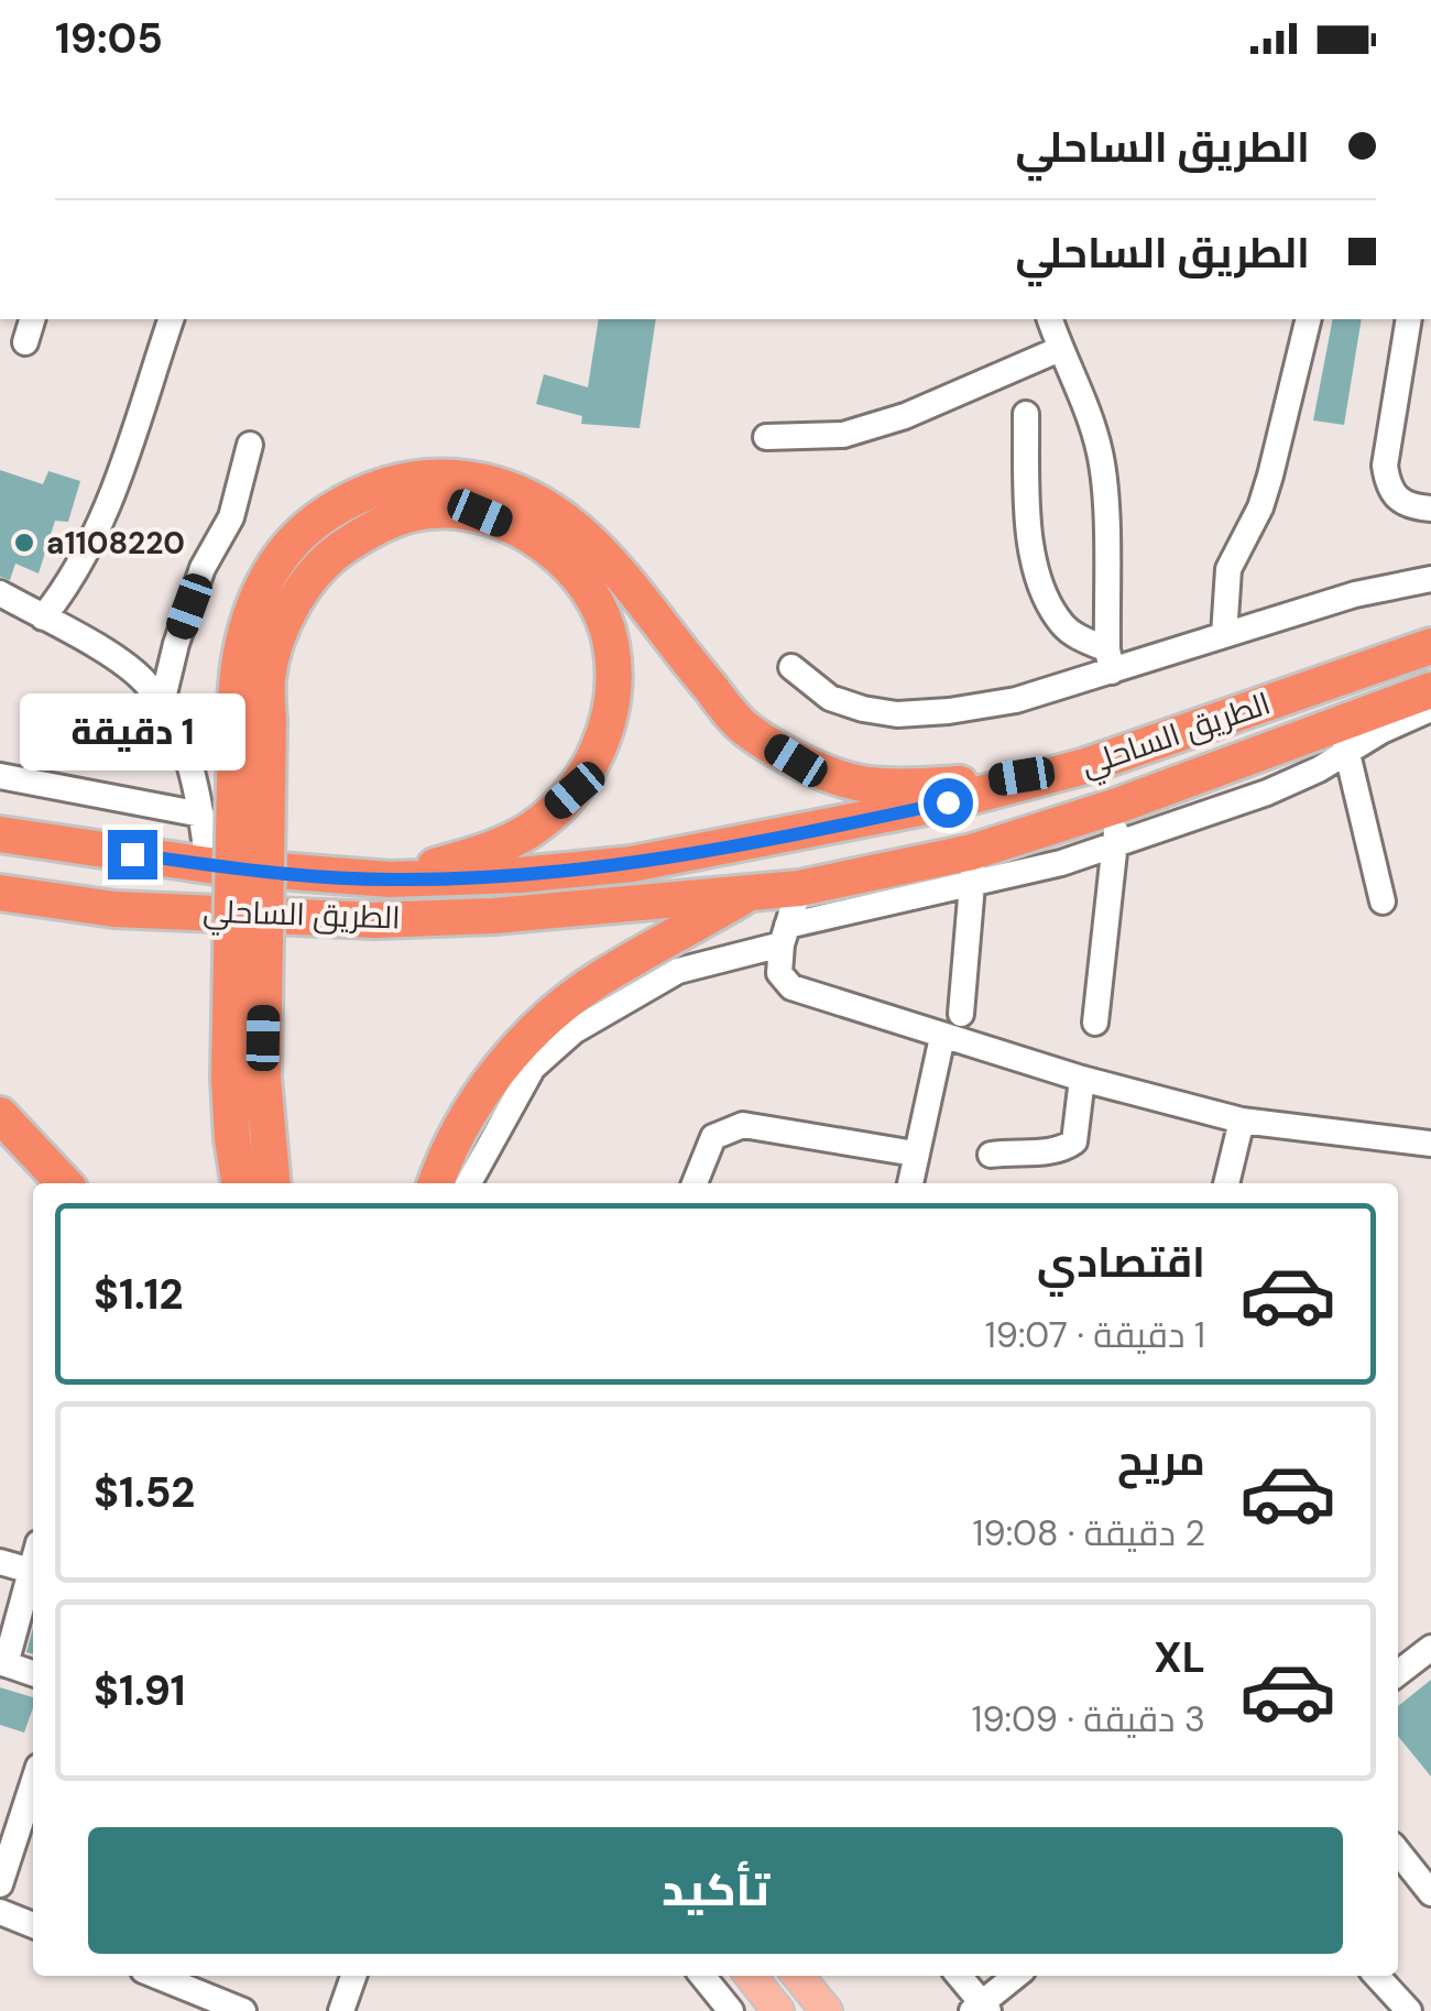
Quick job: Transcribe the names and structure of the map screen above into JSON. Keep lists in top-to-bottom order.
{
  "streets": {
    "highway": ["الطريق الساحلي"]
  },
  "places": ["a1108220"],
  "page": {
    "status": "19:05",
    "banner": ["الطريق الساحلي", "الطريق الساحلي"],
    "bubble": "1 دقيقة",
    "list": [
      {
        "name": "اقتصادي",
        "note": "1 دقيقة · 19:07",
        "value": "$1.12"
      },
      {
        "name": "مريح",
        "note": "2 دقيقة · 19:08",
        "value": "$1.52"
      },
      {
        "name": "XL",
        "note": "3 دقيقة · 19:09",
        "value": "$1.91"
      }
    ],
    "buttons": "تأكيد"
  }
}
